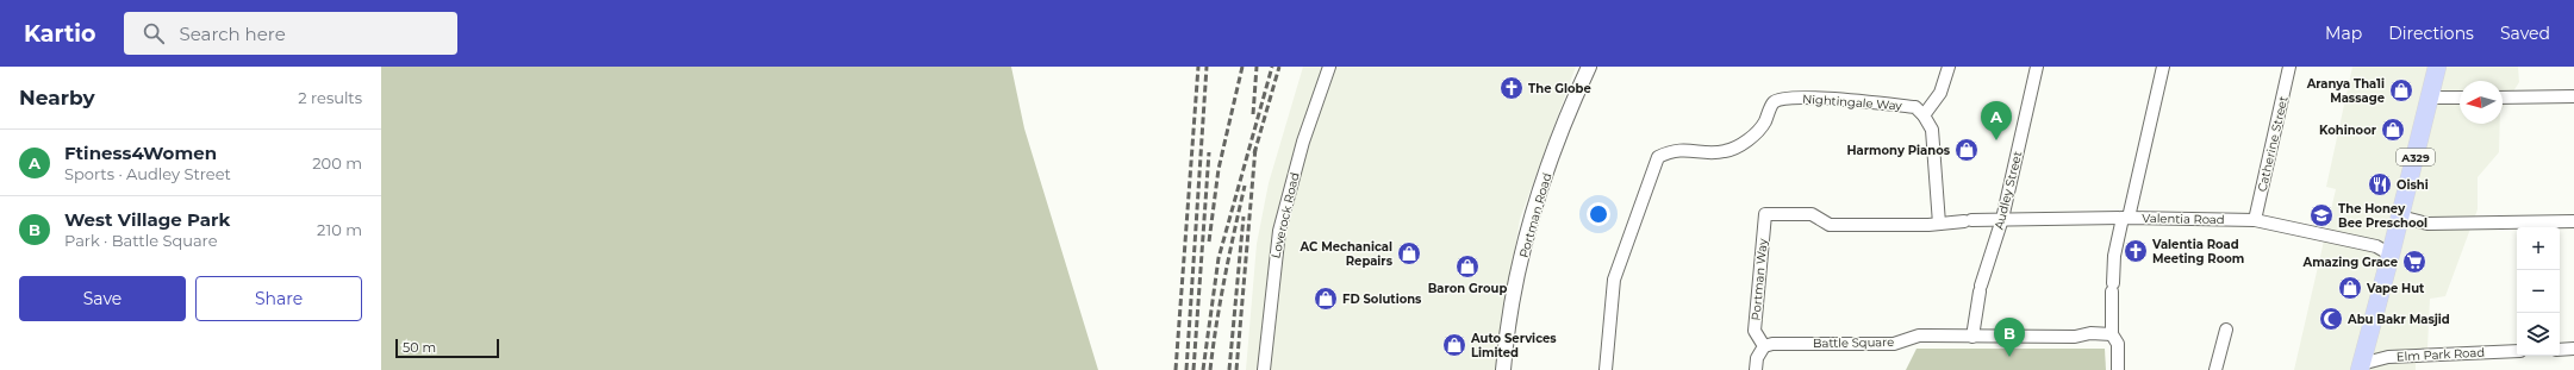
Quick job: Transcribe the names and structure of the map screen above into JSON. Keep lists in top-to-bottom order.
{
  "streets": {
    "main road": ["A329"],
    "street": [
      "Nightingale Way",
      "Catherine Street",
      "Audley Street",
      "Loverock Road",
      "Portman Road",
      "Valentia Road",
      "Portman Way",
      "Battle Square",
      "Elm Park Road"
    ]
  },
  "crossings": [
    ["Catherine Street", "Valentia Road"],
    ["A329", "Valentia Road"],
    ["A329", "Elm Park Road"],
    ["Audley Street", "Valentia Road"],
    ["Audley Street", "Battle Square"],
    ["Valentia Road", "Portman Way"],
    ["Portman Way", "Battle Square"]
  ],
  "places": {
    "church": ["The Globe", "Valentia Road Meeting Room"],
    "shop": [
      "Aranya Tha1i Massage",
      "Kohinoor",
      "Harmony Pianos",
      "AC Mechanical Repairs",
      "Baron Group",
      "Vape Hut",
      "FD Solutions",
      "Auto Services Limited"
    ],
    "restaurant": ["Oishi"],
    "school or university": ["The Honey Bee Preschool"],
    "supermarket": ["Amazing Grace"],
    "mosque": ["Abu Bakr Masjid"]
  },
  "scale_bar": "50 m",
  "north": "left",
  "page": {
    "header": "Kartio",
    "search": "Search here",
    "nav": ["Map", "Directions", "Saved"],
    "heading": ["Nearby", "2 results"],
    "pins": ["A", "B"],
    "list": [
      {
        "mark": "A",
        "name": "Ftiness4Women",
        "note": "Sports · Audley Street",
        "value": "200 m"
      },
      {
        "mark": "B",
        "name": "West Village Park",
        "note": "Park · Battle Square",
        "value": "210 m"
      }
    ],
    "map_buttons": ["+", "−"],
    "buttons": ["Save", "Share"],
    "scale": "50 m"
  }
}
